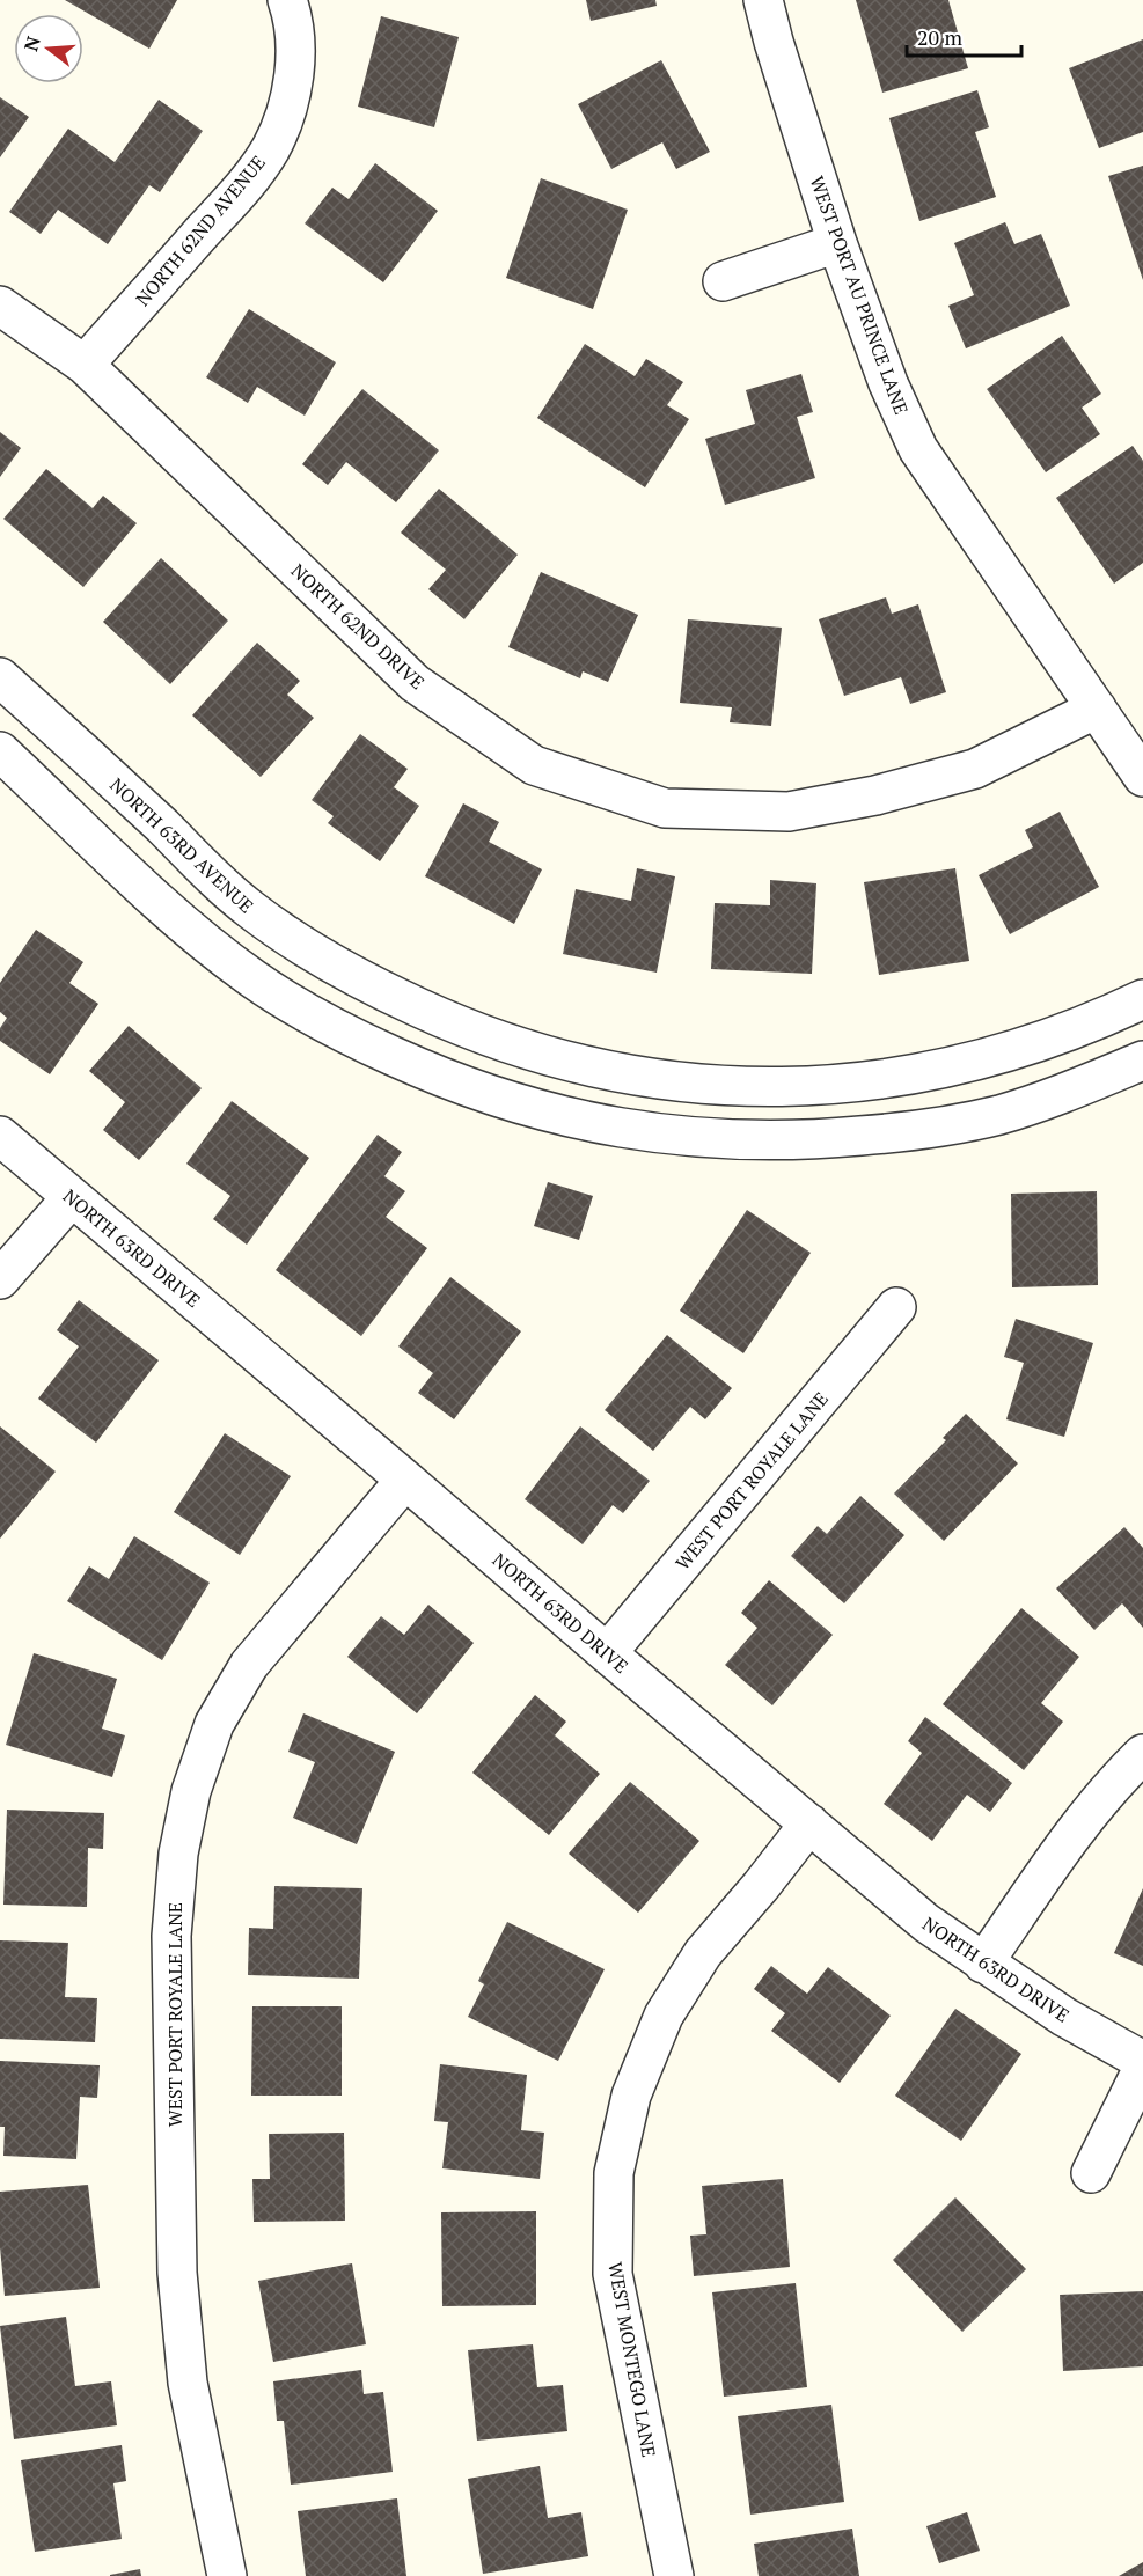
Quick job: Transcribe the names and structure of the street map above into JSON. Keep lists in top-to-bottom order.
{
  "streets": {
    "street": [
      "NORTH 62ND AVENUE",
      "WEST PORT AU PRINCE LANE",
      "NORTH 62ND DRIVE",
      "NORTH 63RD AVENUE",
      "NORTH 63RD DRIVE",
      "WEST PORT ROYALE LANE",
      "WEST MONTEGO LANE"
    ]
  },
  "crossings": [
    ["NORTH 62ND AVENUE", "NORTH 62ND DRIVE"],
    ["WEST PORT AU PRINCE LANE", "NORTH 62ND DRIVE"],
    ["NORTH 63RD DRIVE", "WEST PORT ROYALE LANE"],
    ["NORTH 63RD DRIVE", "WEST MONTEGO LANE"]
  ],
  "scale_bar": "20 m",
  "north": "left"
}
